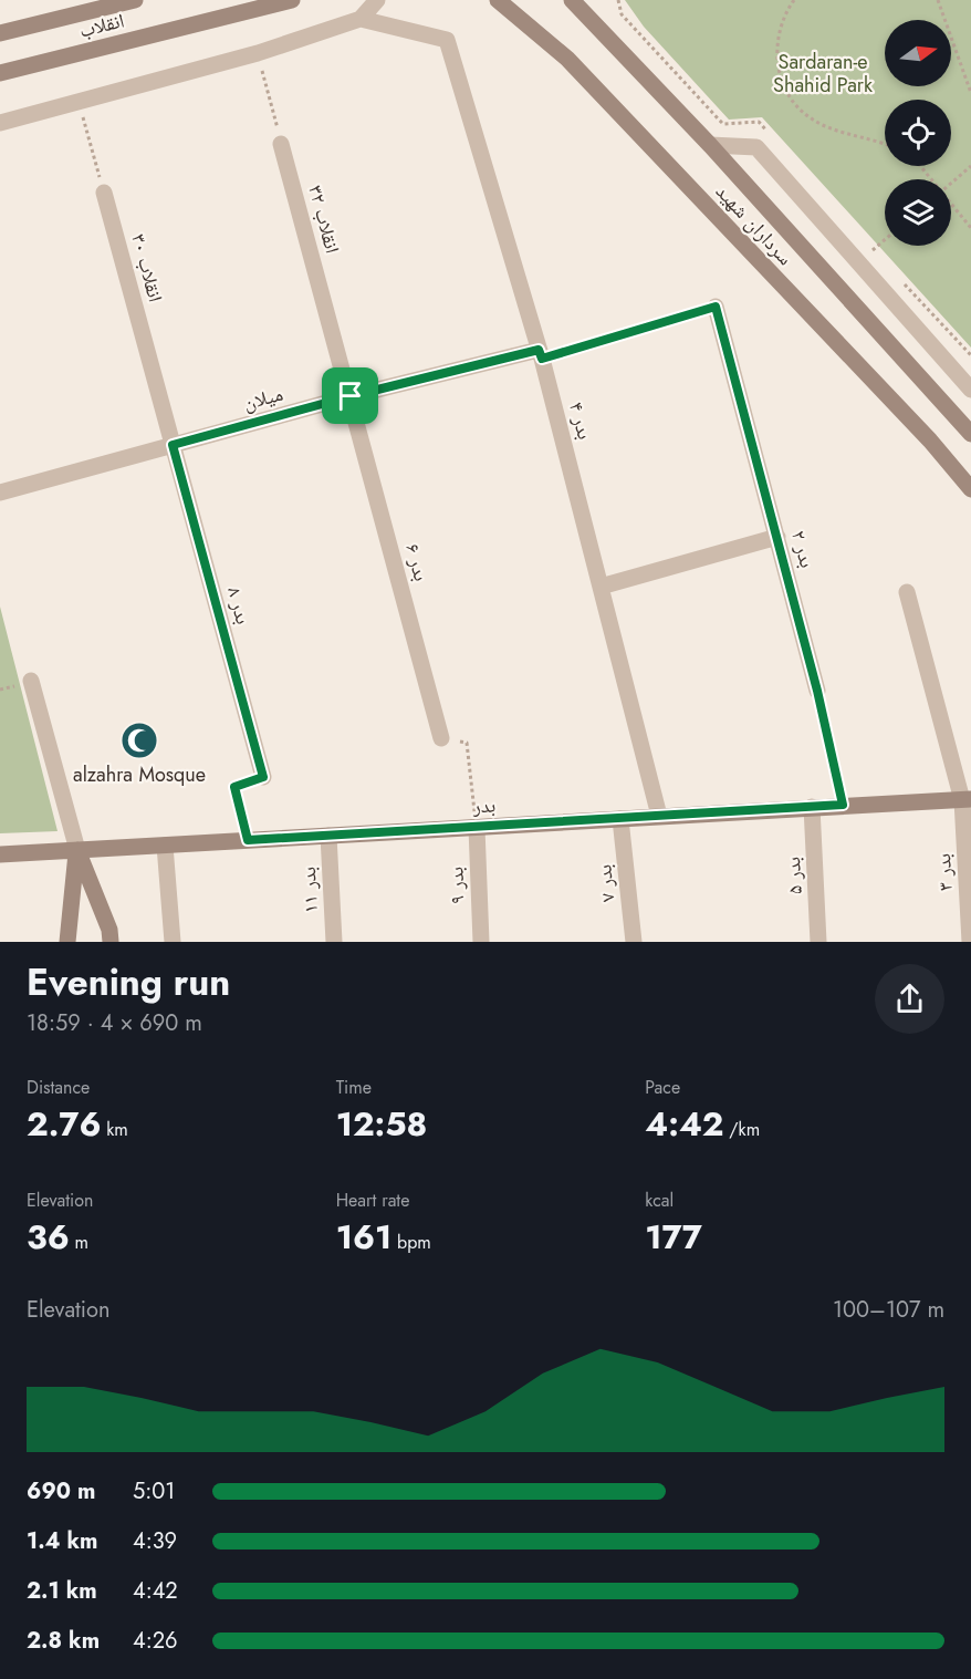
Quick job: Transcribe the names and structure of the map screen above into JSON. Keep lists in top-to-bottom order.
{
  "streets": {
    "street": [
      "انقلاب",
      "انقلاب ۳۲",
      "سرداران شهید",
      "انقلاب ۳۰",
      "میلان",
      "بدر ۴",
      "بدر ۲",
      "بدر ۶",
      "بدر ۸",
      "بدر",
      "بدر ۳",
      "بدر ۵",
      "بدر ۷",
      "بدر ۹",
      "بدر ۱۱"
    ]
  },
  "crossings": [
    ["انقلاب ۳۲", "میلان"],
    ["انقلاب ۳۲", "بدر ۶"],
    ["انقلاب ۳۰", "میلان"],
    ["انقلاب ۳۰", "بدر ۸"],
    ["میلان", "بدر ۴"],
    ["میلان", "بدر ۶"],
    ["میلان", "بدر ۸"],
    ["بدر ۴", "بدر"],
    ["بدر", "بدر ۳"],
    ["بدر", "بدر ۵"],
    ["بدر", "بدر ۷"],
    ["بدر", "بدر ۹"],
    ["بدر", "بدر ۱۱"]
  ],
  "parks": ["Sardaran-e Shahid Park"],
  "places": {
    "mosque": ["alzahra Mosque"]
  },
  "north": "right",
  "page": {
    "heading": ["Evening run", "18:59 · 4 × 690 m"],
    "stats": [
      ["Distance", "2.76 km"],
      ["Time", "12:58"],
      ["Pace", "4:42 /km"],
      ["Elevation", "36 m"],
      ["Heart rate", "161 bpm"],
      ["kcal", "177"]
    ],
    "chart": ["Elevation", "100–107 m"],
    "list": [
      {
        "name": "690 m",
        "note": "5:01"
      },
      {
        "name": "1.4 km",
        "note": "4:39"
      },
      {
        "name": "2.1 km",
        "note": "4:42"
      },
      {
        "name": "2.8 km",
        "note": "4:26"
      }
    ]
  }
}
